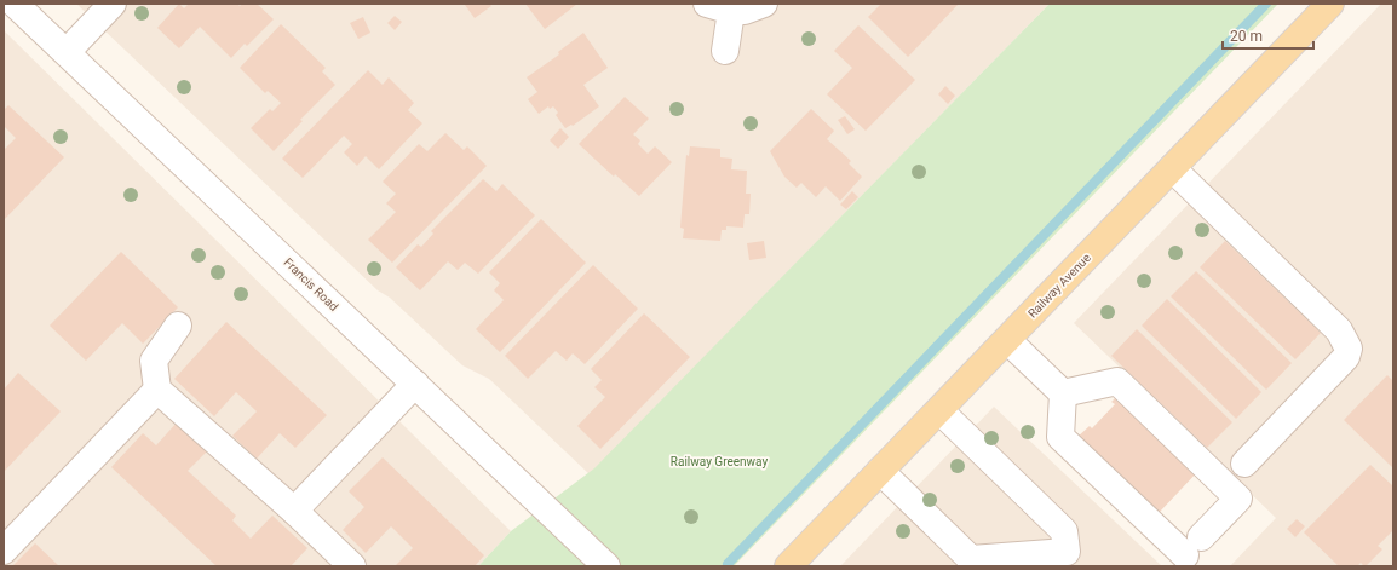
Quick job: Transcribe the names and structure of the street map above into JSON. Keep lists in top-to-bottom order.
{
  "streets": {
    "main road": ["Railway Avenue"],
    "street": ["Francis Road"]
  },
  "parks": ["Railway Greenway"],
  "scale_bar": "20 m"
}
